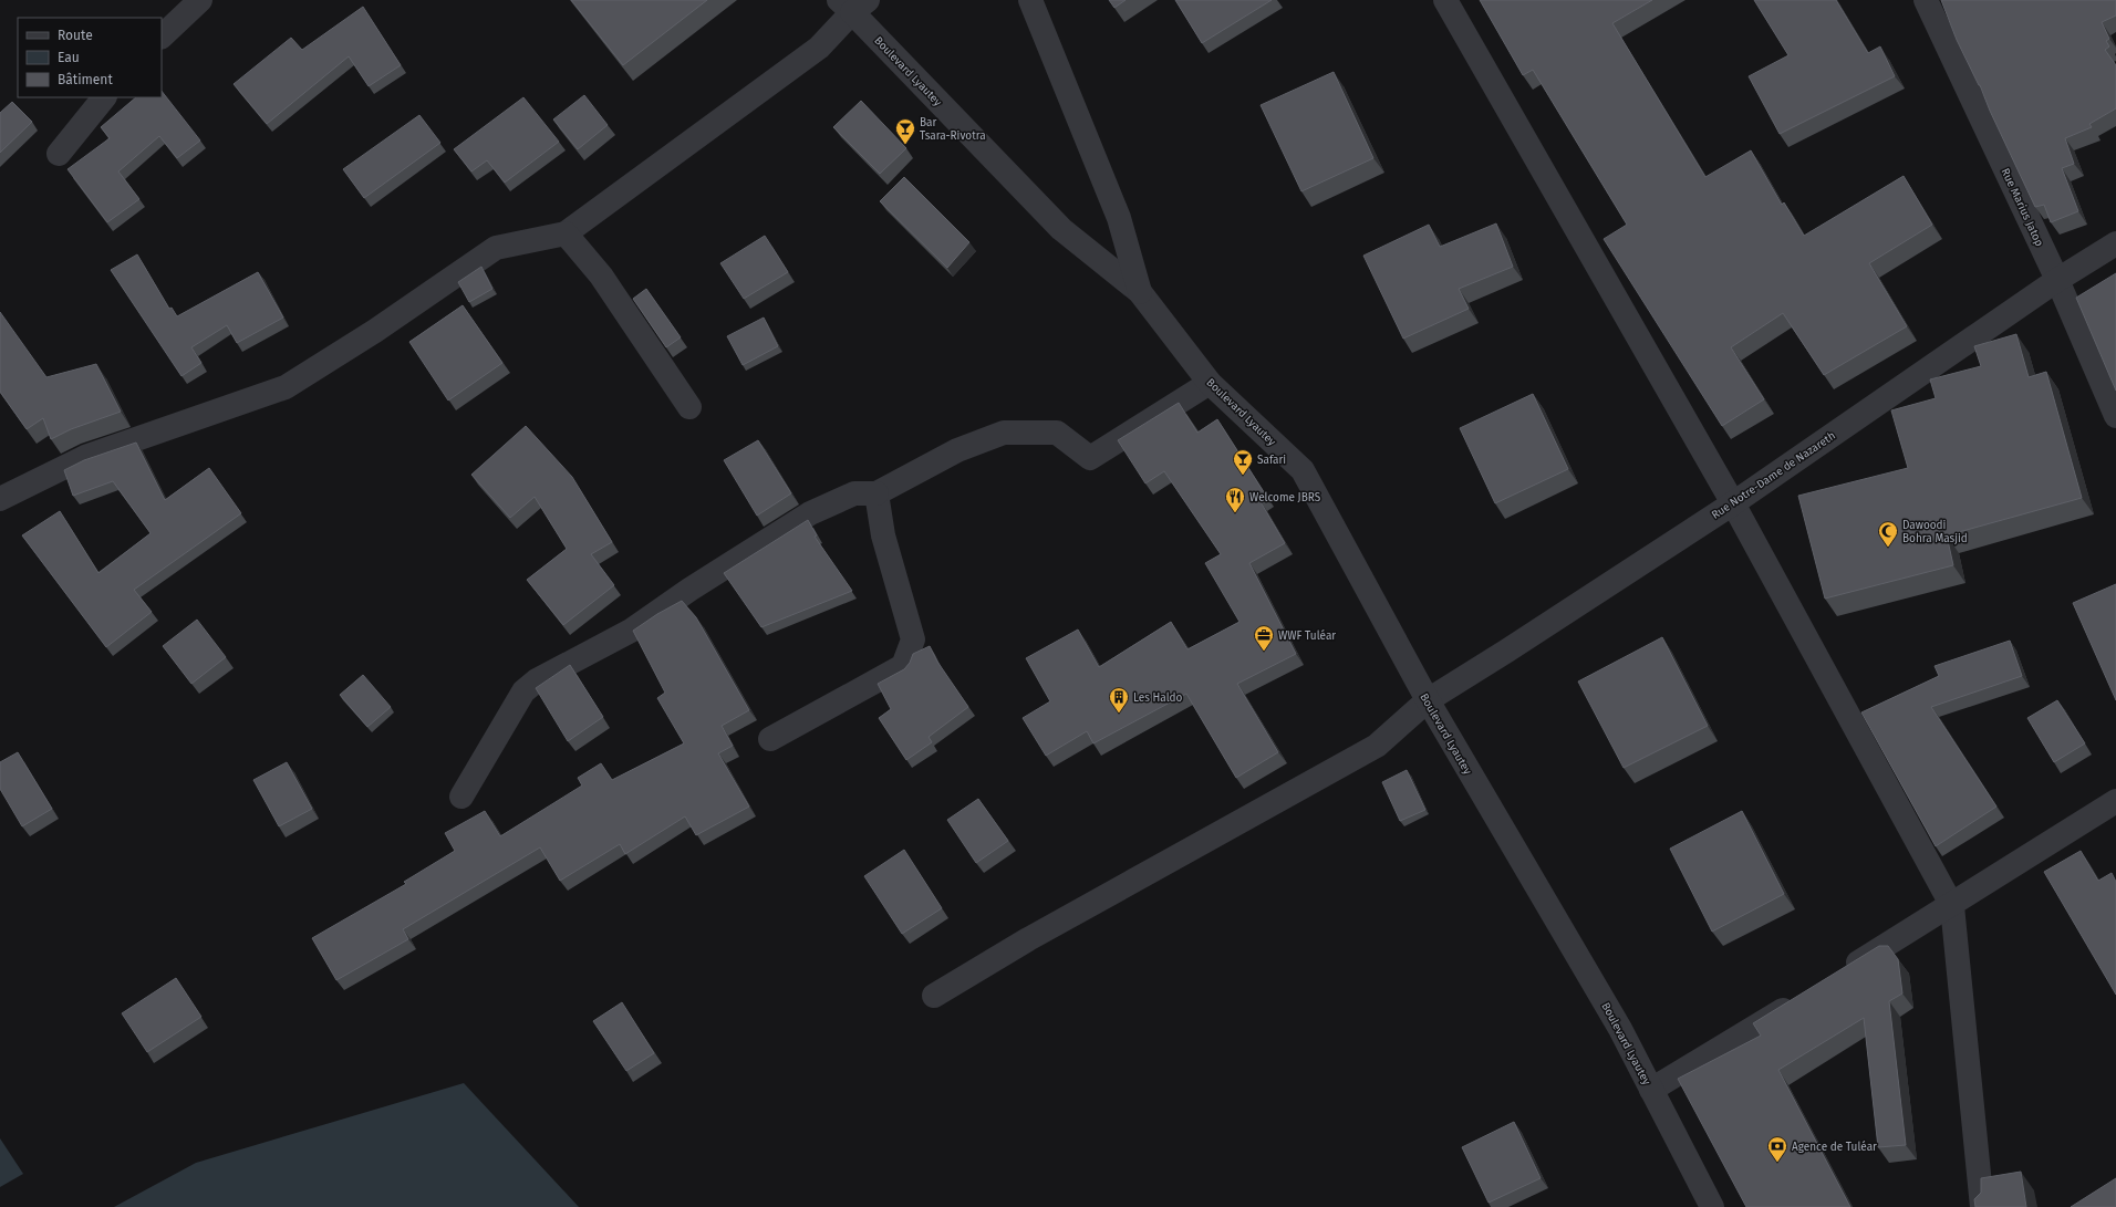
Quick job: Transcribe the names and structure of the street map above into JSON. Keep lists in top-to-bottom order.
{
  "streets": {
    "street": ["Boulevard Lyautey", "Rue Marius Jatop", "Rue Notre-Dame de Nazareth"]
  },
  "crossings": [
    ["Boulevard Lyautey", "Rue Notre-Dame de Nazareth"],
    ["Rue Marius Jatop", "Rue Notre-Dame de Nazareth"]
  ],
  "places": {
    "bar": ["Bar Tsara-Rivotra", "Safari"],
    "restaurant": ["Welcome JBRS"],
    "mosque": ["Dawoodi Bohra Masjid"],
    "office": ["WWF Tuléar"],
    "building": ["Les Haldo"],
    "bank": ["Agence de Tuléar"]
  },
  "legend": ["Route", "Eau", "Bâtiment"]
}
